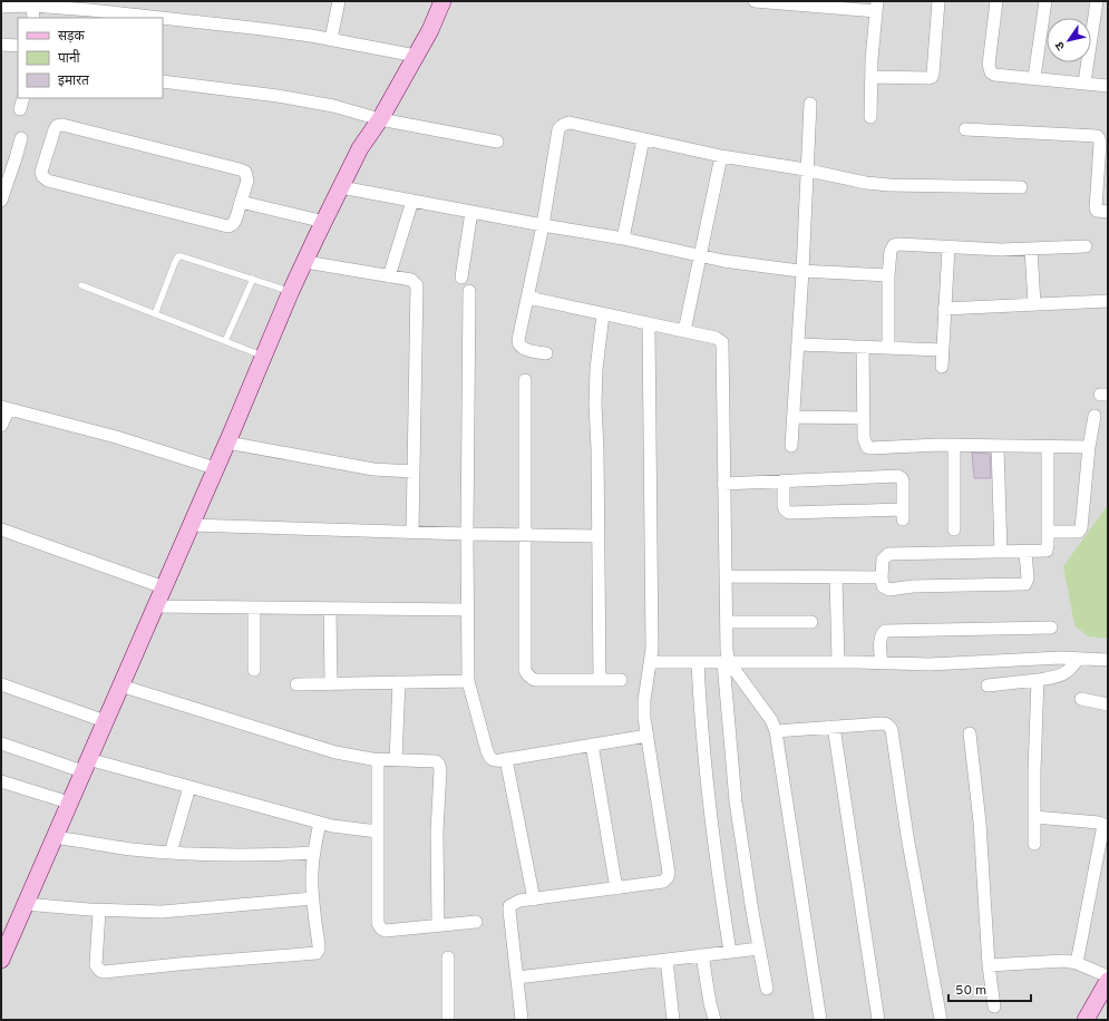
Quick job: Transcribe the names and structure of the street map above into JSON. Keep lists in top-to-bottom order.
{
  "legend": ["सड़क", "पानी", "इमारत"],
  "scale_bar": "50 m",
  "north": "bottom left"
}
